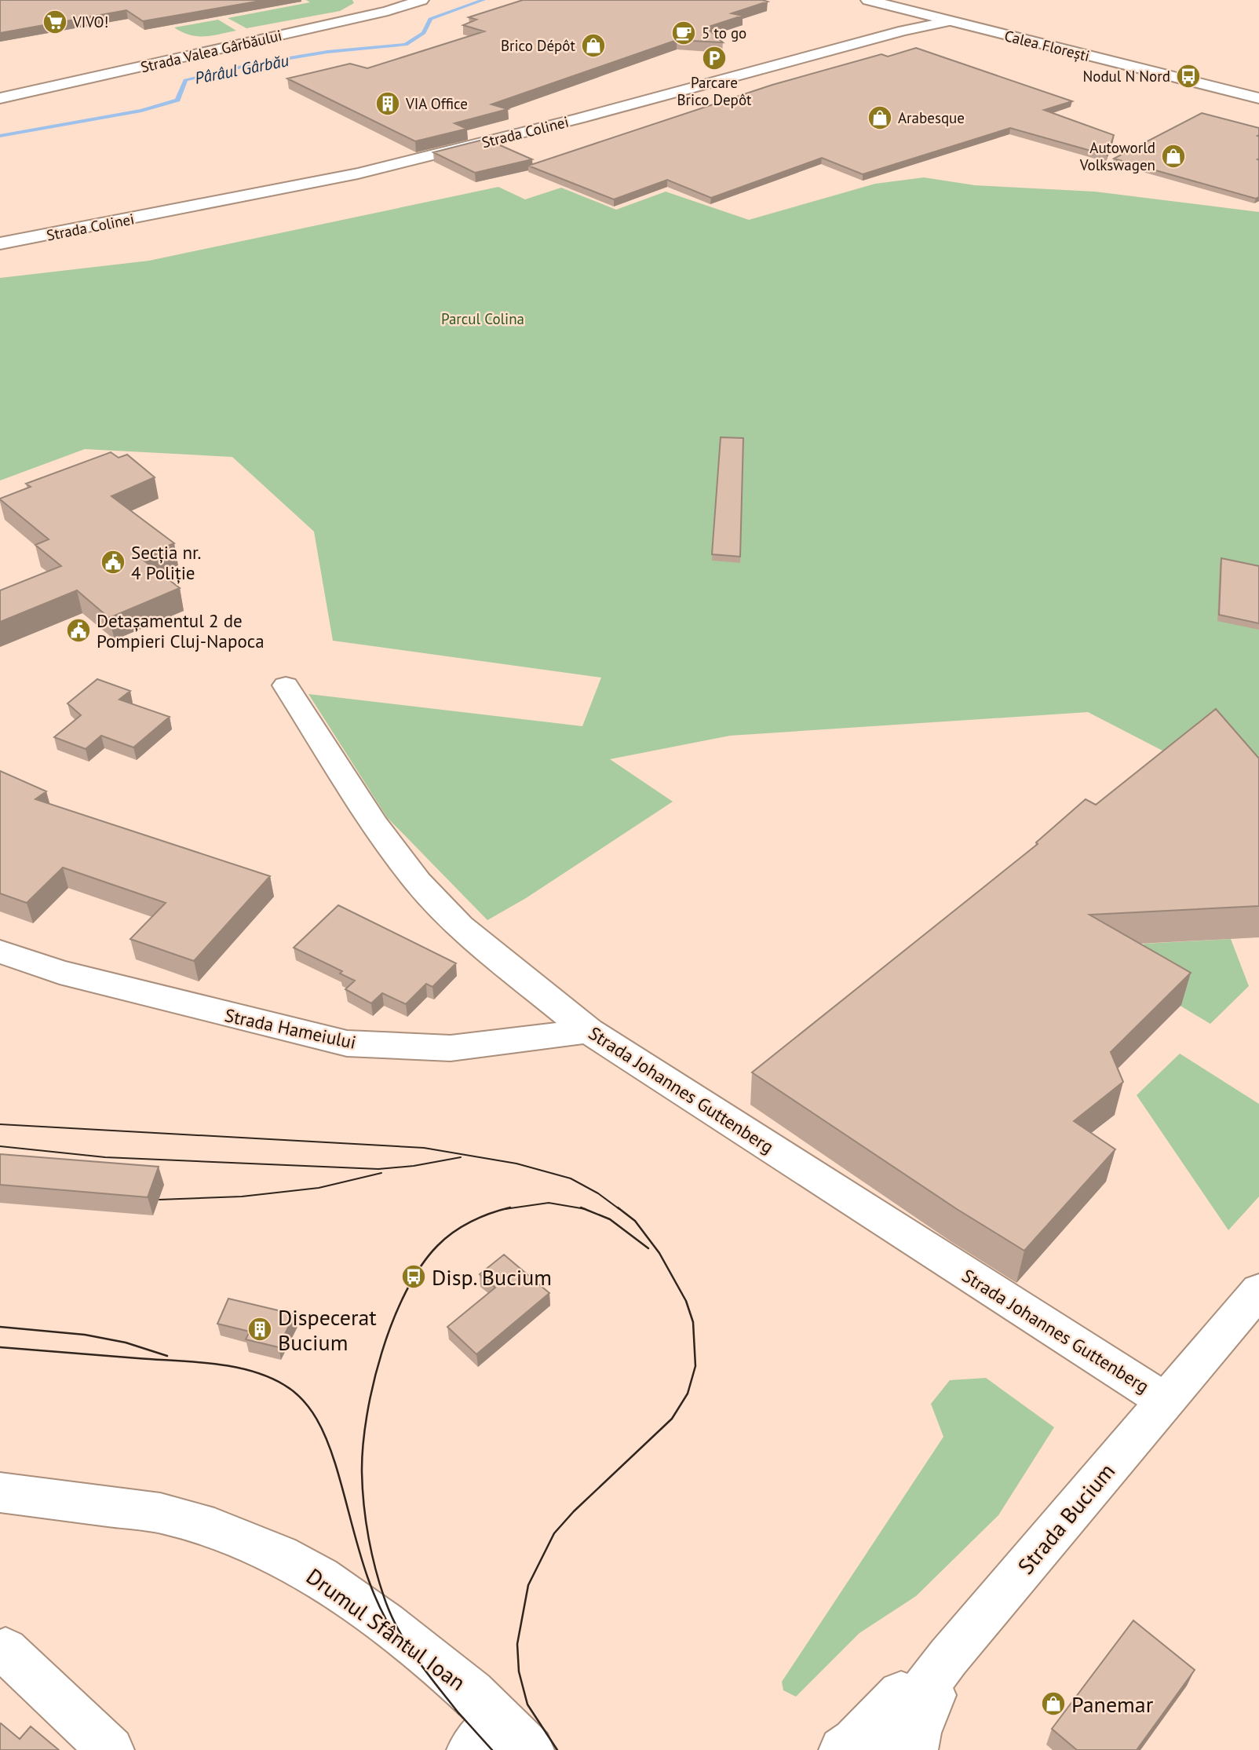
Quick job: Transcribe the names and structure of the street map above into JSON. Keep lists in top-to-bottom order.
{
  "streets": {
    "street": [
      "Calea Florești",
      "Strada Valea Gârbăului",
      "Strada Colinei",
      "Strada Hameiului",
      "Strada Johannes Guttenberg",
      "Strada Bucium",
      "Drumul Sfântul Ioan"
    ]
  },
  "crossings": [
    ["Calea Florești", "Strada Colinei"],
    ["Strada Hameiului", "Strada Johannes Guttenberg"],
    ["Strada Johannes Guttenberg", "Strada Bucium"]
  ],
  "water": ["Pârâul Gârbău"],
  "parks": ["Parcul Colina"],
  "places": {
    "supermarket": ["VIVO!"],
    "cafe": ["5 to go"],
    "shop": [
      "Brico Dépôt",
      "Arabesque",
      "Autoworld Volkswagen",
      "Panemar"
    ],
    "parking": ["Parcare Brico Depôt"],
    "bus stop": ["Nodul N Nord", "Disp. Bucium"],
    "building": ["VIA Office", "Dispecerat Bucium"],
    "public building": ["Secția nr. 4 Poliție", "Detașamentul 2 de Pompieri Cluj-Napoca"]
  }
}
